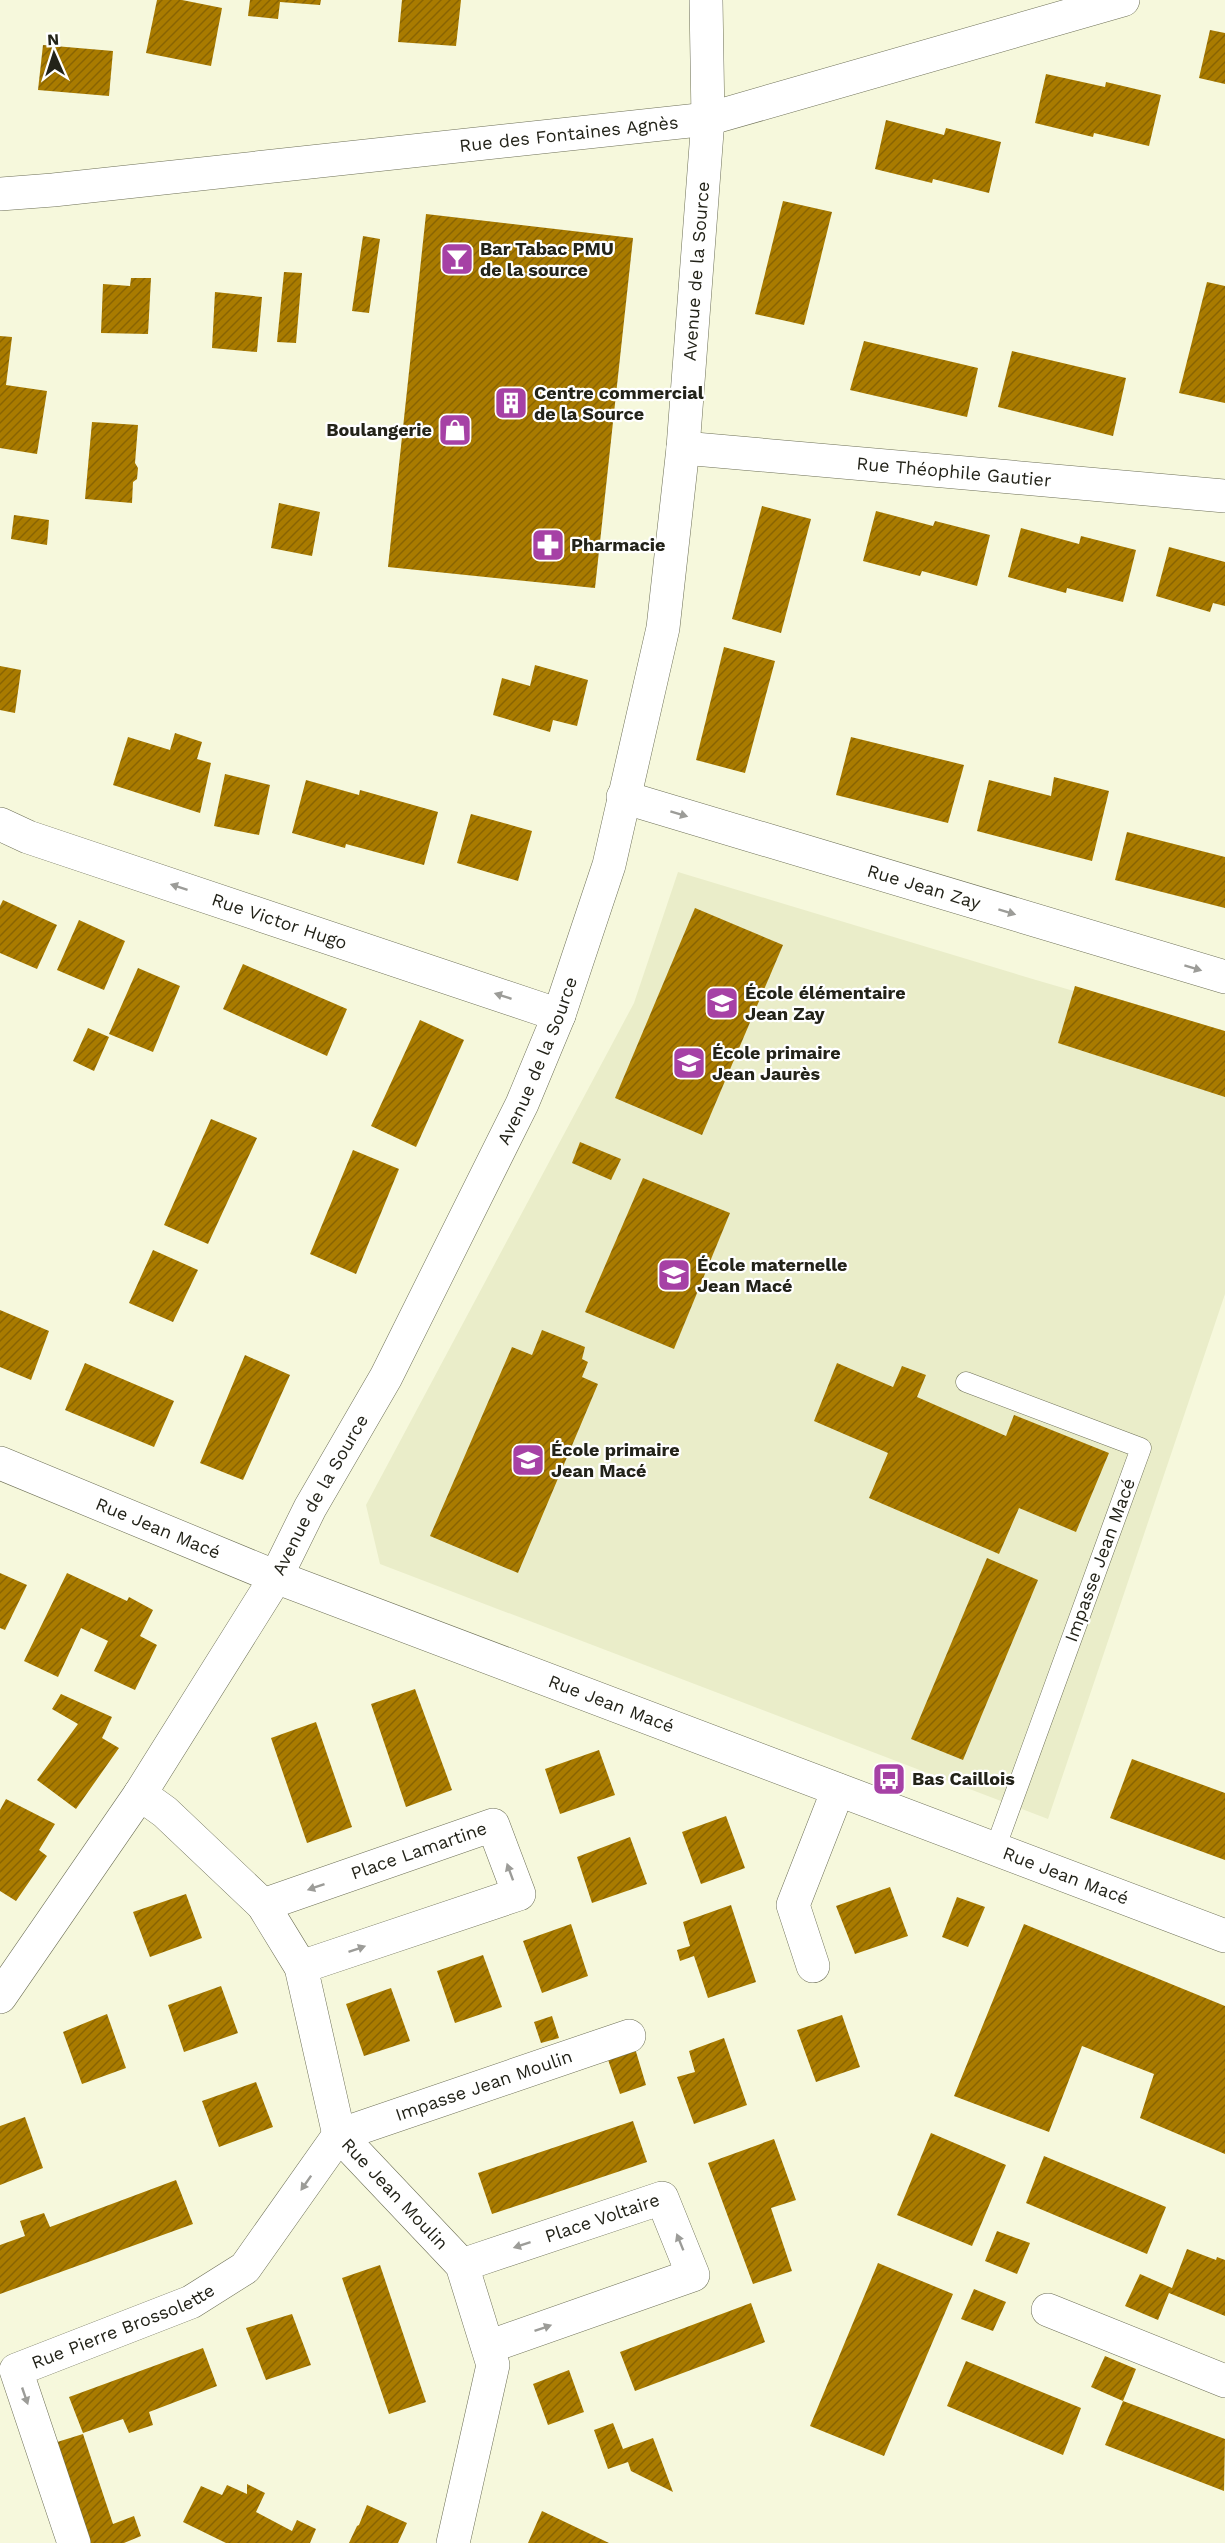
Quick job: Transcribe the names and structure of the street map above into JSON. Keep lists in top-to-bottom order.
{
  "streets": {
    "street": [
      "Rue des Fontaines Agnès",
      "Avenue de la Source",
      "Rue Théophile Gautier",
      "Rue Jean Zay",
      "Rue Victor Hugo",
      "Rue Jean Macé",
      "Place Lamartine",
      "Impasse Jean Moulin",
      "Rue Jean Moulin",
      "Place Voltaire",
      "Rue Pierre Brossolette"
    ],
    "lane": ["Impasse Jean Macé"]
  },
  "crossings": [
    ["Rue des Fontaines Agnès", "Avenue de la Source"],
    ["Avenue de la Source", "Rue Théophile Gautier"],
    ["Avenue de la Source", "Rue Jean Zay"],
    ["Avenue de la Source", "Rue Victor Hugo"],
    ["Avenue de la Source", "Rue Jean Macé"],
    ["Avenue de la Source", "Rue Jean Moulin"],
    ["Rue Jean Macé", "Impasse Jean Macé"],
    ["Place Lamartine", "Rue Jean Moulin"],
    ["Impasse Jean Moulin", "Rue Jean Moulin"],
    ["Impasse Jean Moulin", "Rue Pierre Brossolette"],
    ["Rue Jean Moulin", "Place Voltaire"],
    ["Rue Jean Moulin", "Rue Pierre Brossolette"]
  ],
  "one_way": ["Rue Jean Zay", "Rue Victor Hugo", "Rue Pierre Brossolette"],
  "places": {
    "bar": ["Bar Tabac PMU de la source"],
    "building": ["Centre commercial de la Source"],
    "shop": ["Boulangerie"],
    "pharmacy": ["Pharmacie"],
    "school or university": [
      "École élémentaire Jean Zay",
      "École primaire Jean Jaurès",
      "École maternelle Jean Macé",
      "École primaire Jean Macé"
    ],
    "bus stop": ["Bas Caillois"]
  },
  "north": "top"
}
